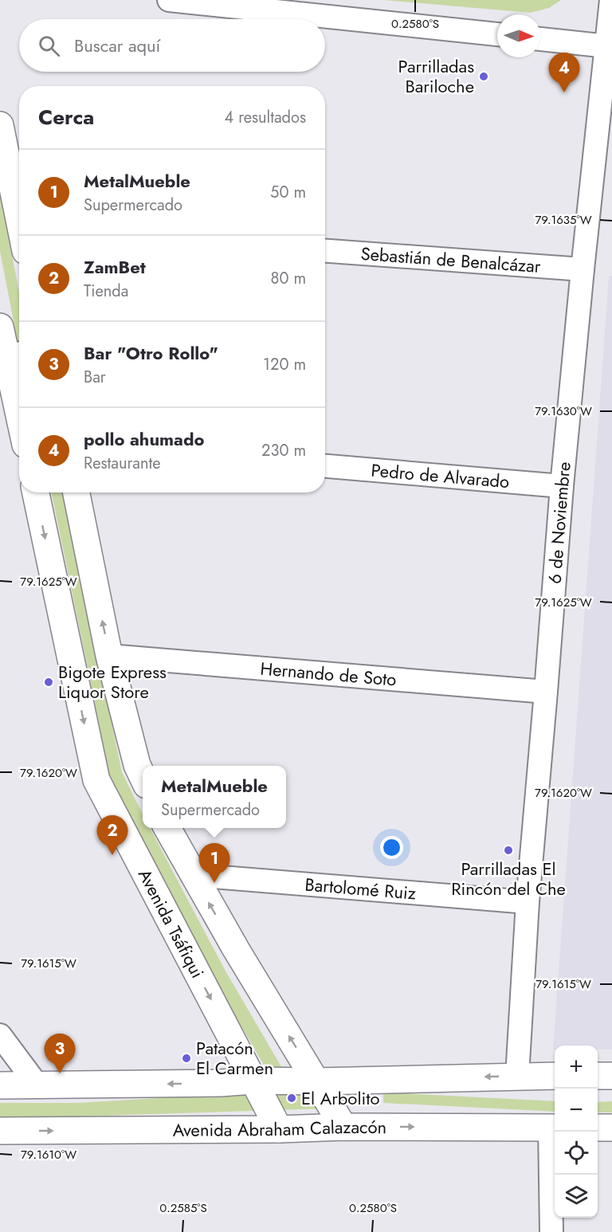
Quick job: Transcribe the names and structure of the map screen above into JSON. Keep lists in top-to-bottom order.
{
  "streets": {
    "main road": ["Avenida Tsáfiqui", "Avenida Abraham Calazacón"],
    "street": [
      "Sebastián de Benalcázar",
      "Pedro de Alvarado",
      "6 de Noviembre",
      "Hernando de Soto",
      "Bartolomé Ruiz"
    ]
  },
  "crossings": [
    ["Sebastián de Benalcázar", "6 de Noviembre"],
    ["Pedro de Alvarado", "6 de Noviembre"],
    ["6 de Noviembre", "Hernando de Soto"],
    ["6 de Noviembre", "Bartolomé Ruiz"],
    ["Avenida Tsáfiqui", "Avenida Abraham Calazacón"]
  ],
  "places": [
    "Parrilladas Bariloche",
    "Bigote Express Liquor Store",
    "Parrilladas El Rincón del Che",
    "Patacón El Carmen",
    "El Arbolito"
  ],
  "north": "right",
  "page": {
    "search": "Buscar aquí",
    "pins": [
      "4",
      "2",
      "1",
      "3"
    ],
    "heading": ["Cerca", "4 resultados"],
    "list": [
      {
        "mark": "1",
        "name": "MetalMueble",
        "note": "Supermercado",
        "value": "50 m"
      },
      {
        "mark": "2",
        "name": "ZamBet",
        "note": "Tienda",
        "value": "80 m"
      },
      {
        "mark": "3",
        "name": "Bar \"Otro Rollo\"",
        "note": "Bar",
        "value": "120 m"
      },
      {
        "mark": "4",
        "name": "pollo ahumado",
        "note": "Restaurante",
        "value": "230 m"
      }
    ],
    "popup": ["MetalMueble", "Supermercado"],
    "map_buttons": ["+", "−"]
  },
  "coordinates": [
    "0.2580°S",
    "79.1635°W",
    "79.1630°W",
    "79.1625°W",
    "79.1620°W",
    "79.1615°W",
    "79.1610°W",
    "0.2585°S"
  ]
}
